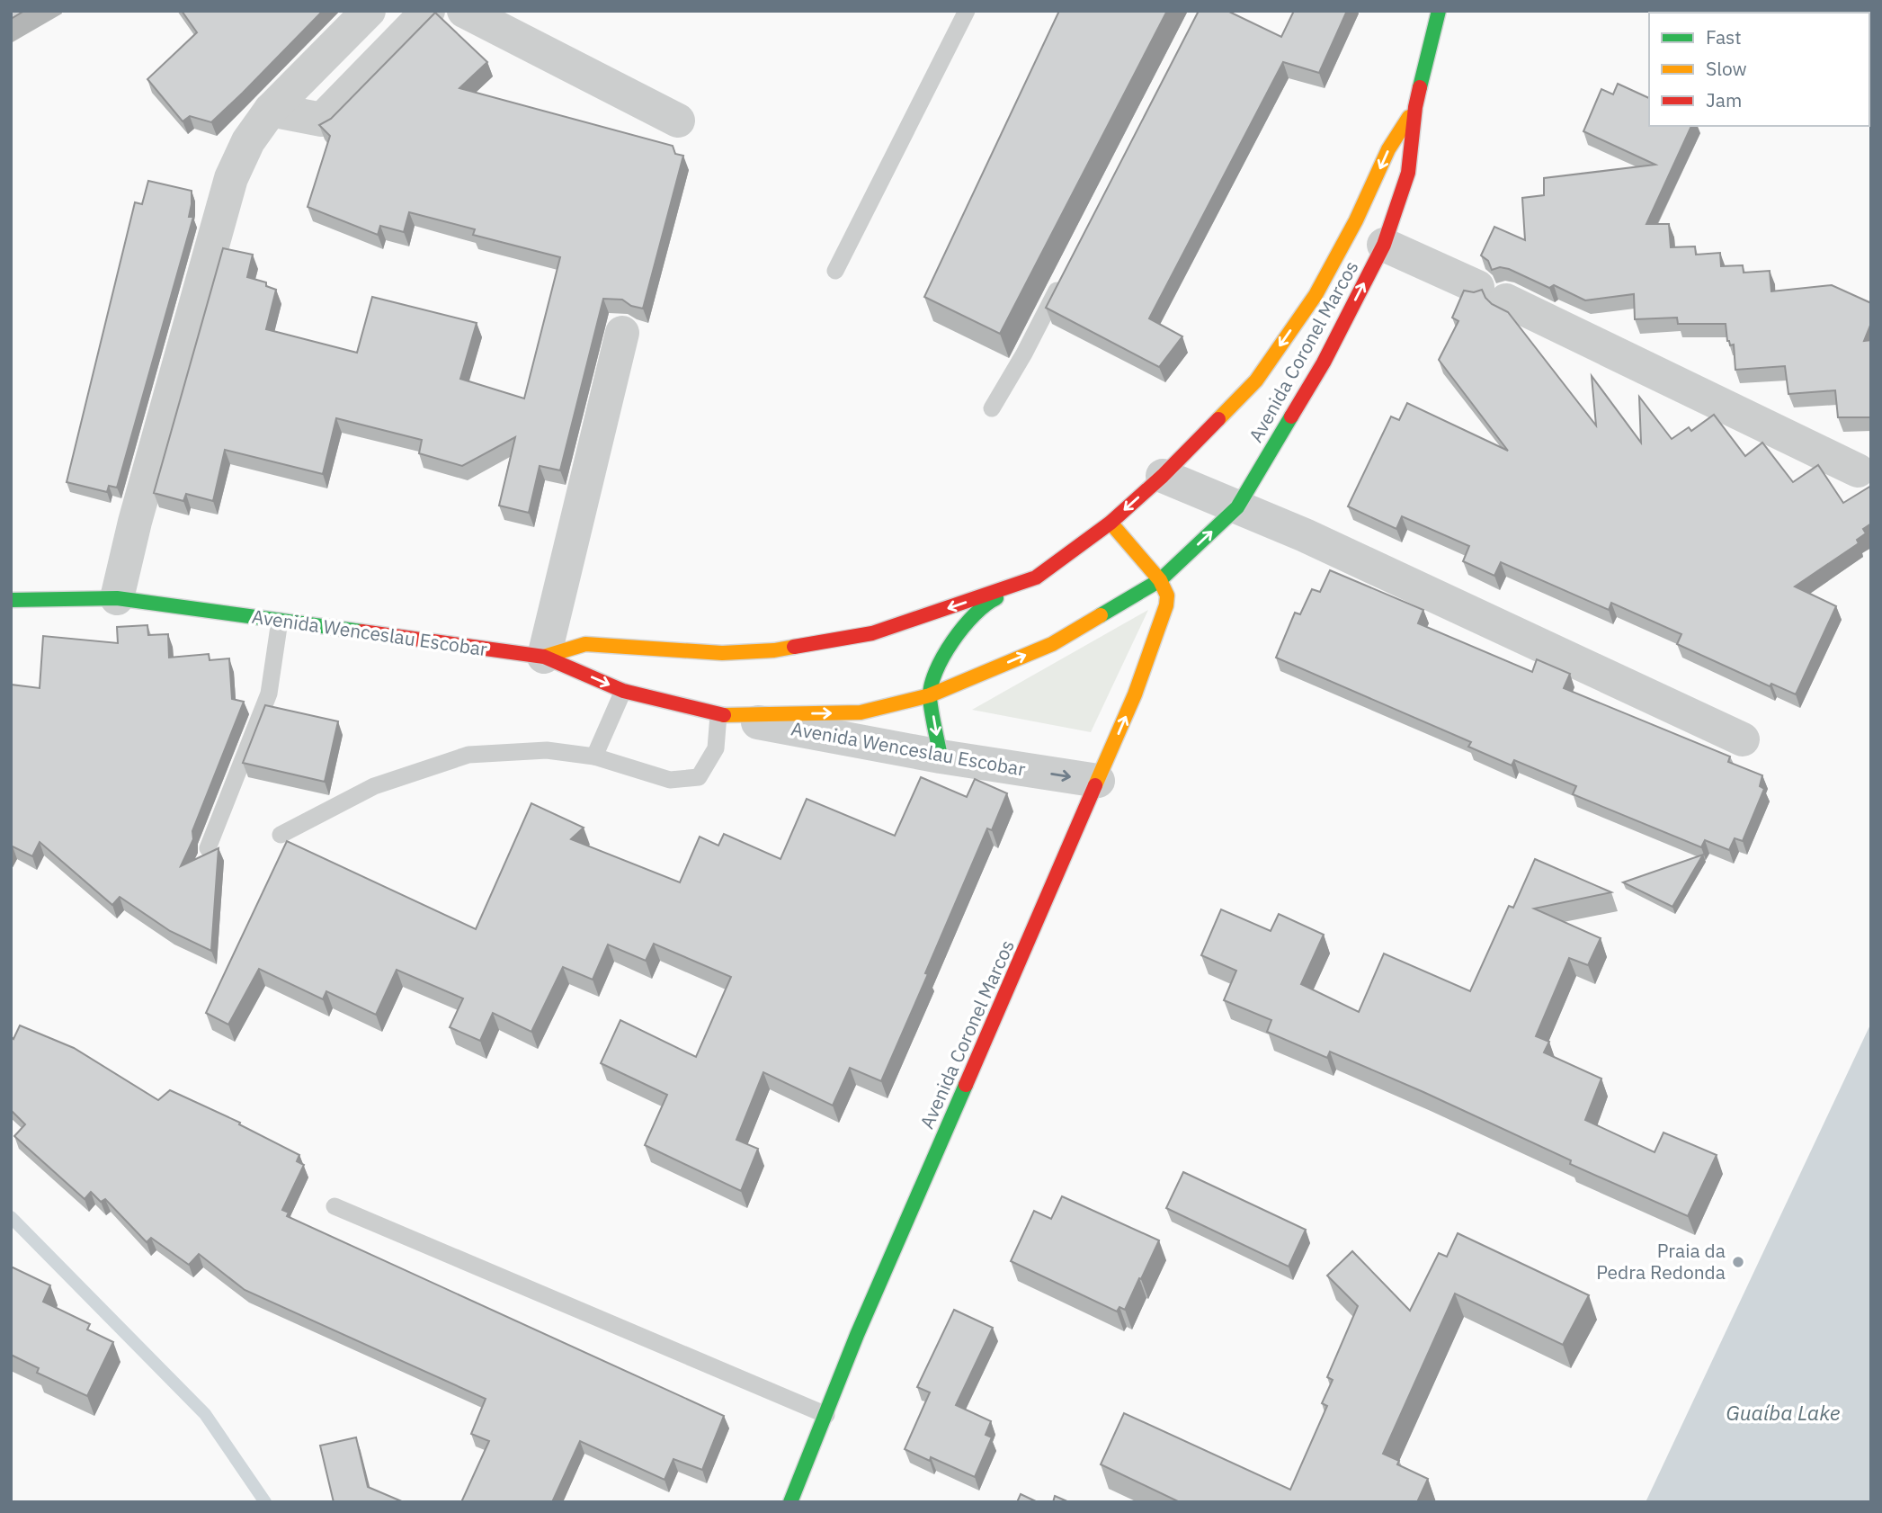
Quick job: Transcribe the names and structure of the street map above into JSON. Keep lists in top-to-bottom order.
{
  "streets": {
    "main road": ["Avenida Coronel Marcos", "Avenida Wenceslau Escobar"]
  },
  "crossings": [
    ["Avenida Coronel Marcos", "Avenida Wenceslau Escobar"]
  ],
  "one_way": ["Avenida Wenceslau Escobar"],
  "water": ["Guaíba Lake"],
  "places": ["Praia da Pedra Redonda"],
  "legend": ["Fast", "Slow", "Jam"]
}
